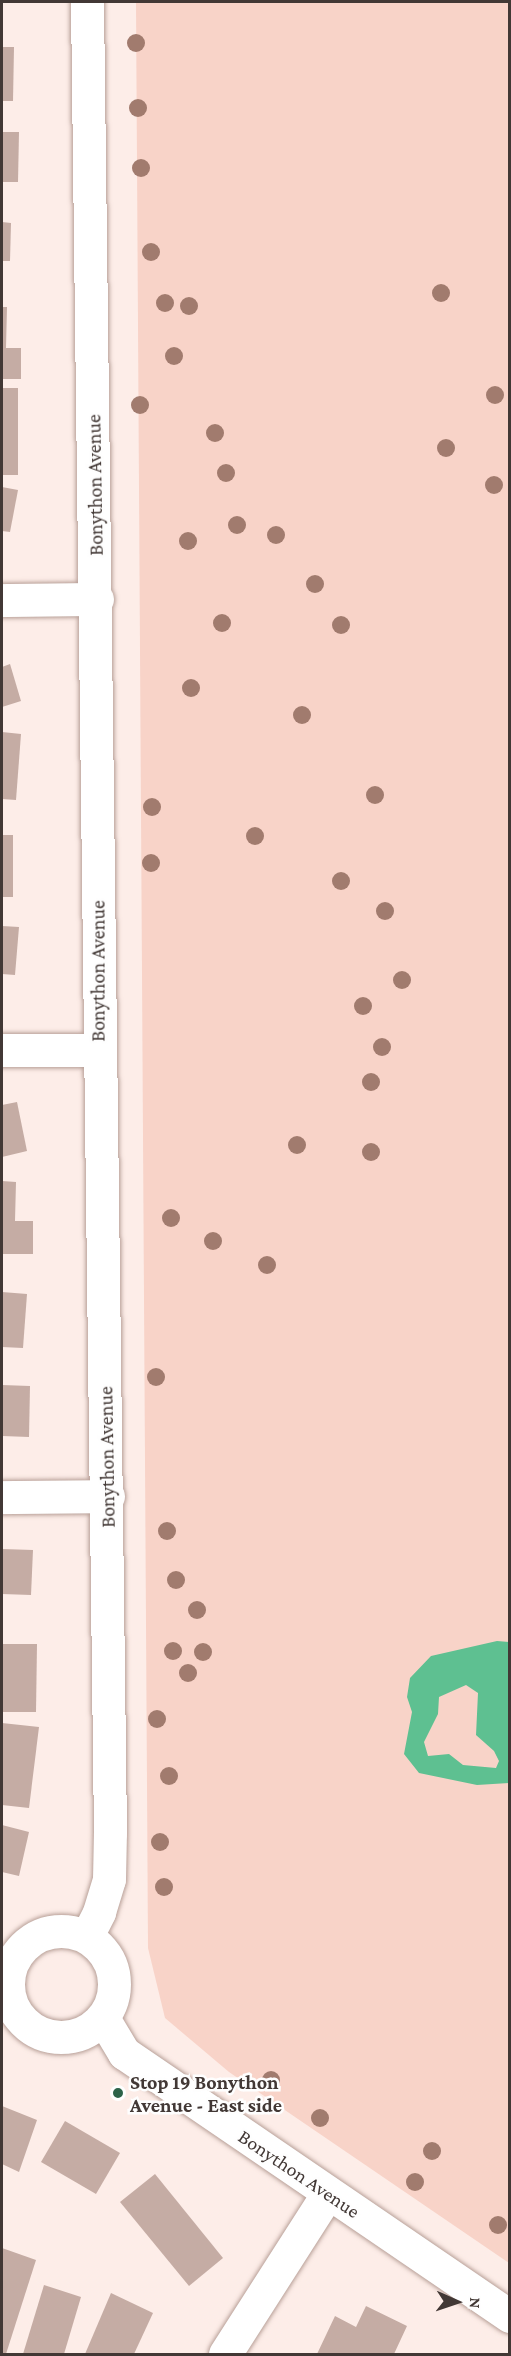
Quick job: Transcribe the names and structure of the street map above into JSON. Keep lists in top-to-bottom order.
{
  "streets": {
    "street": ["Bonython Avenue"]
  },
  "places": ["Stop 19 Bonython Avenue - East side"],
  "north": "right"
}
